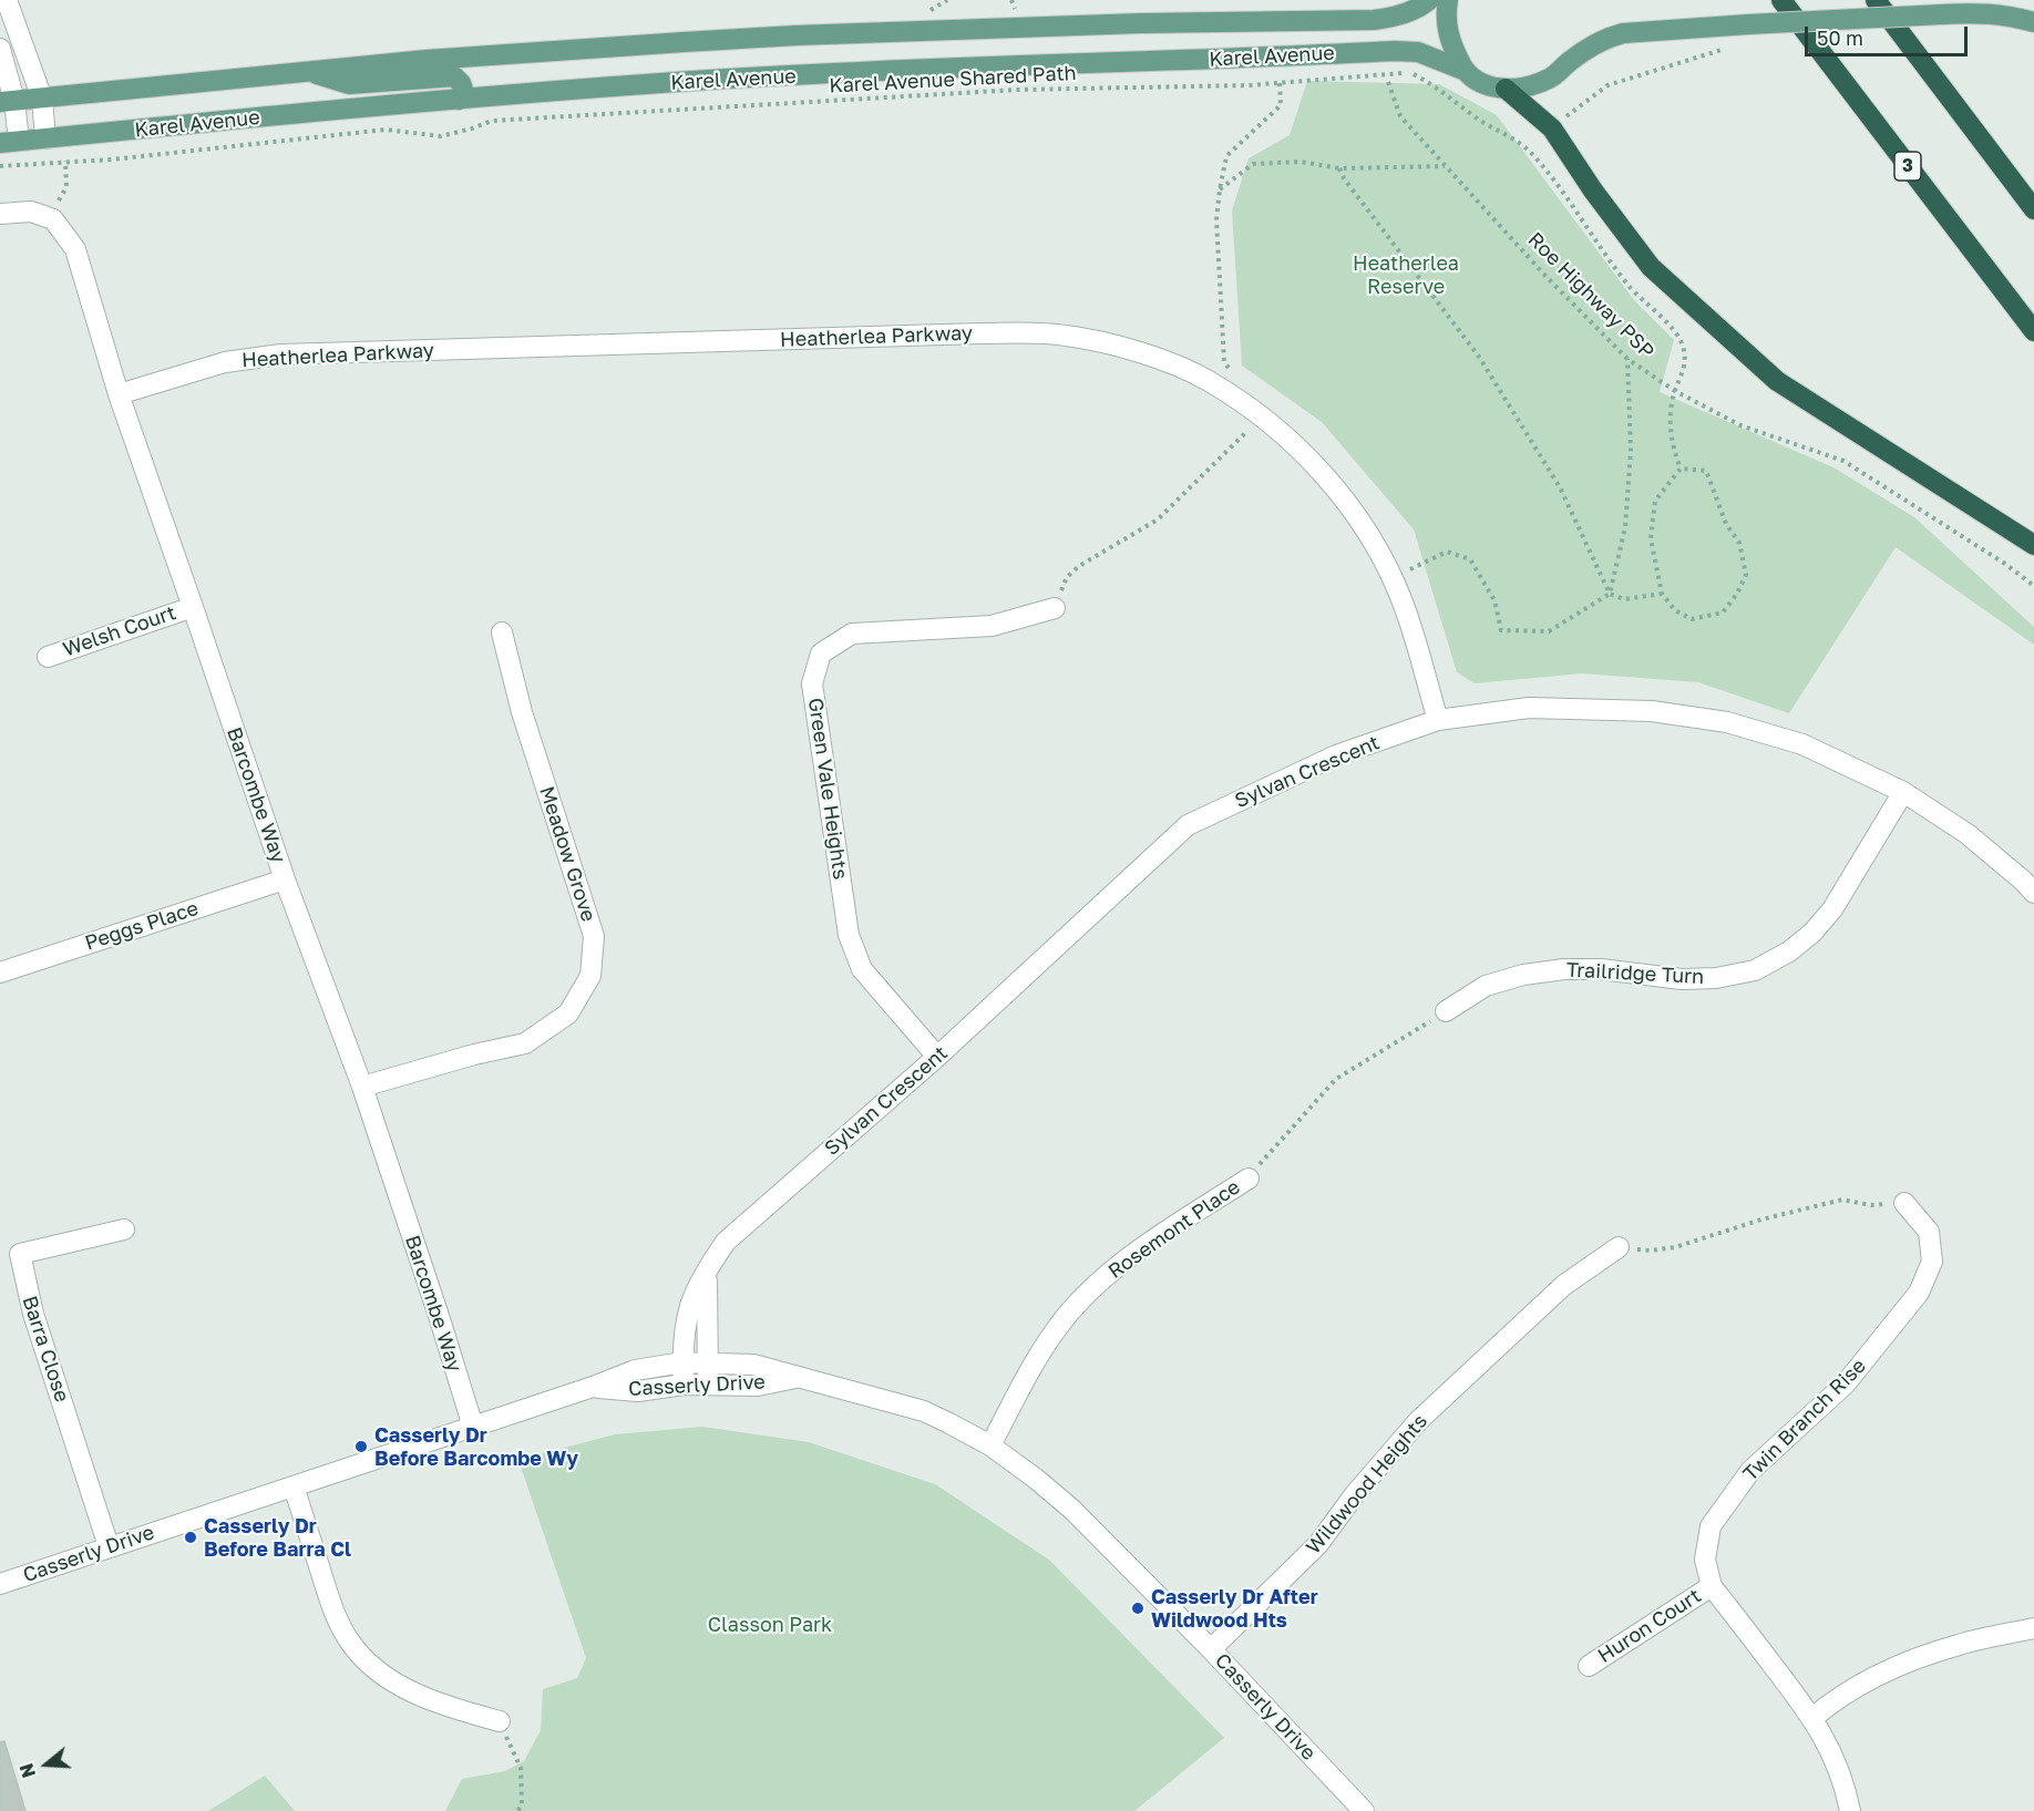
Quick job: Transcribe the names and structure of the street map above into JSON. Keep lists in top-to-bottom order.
{
  "streets": {
    "highway": ["3"],
    "main road": ["Karel Avenue"],
    "street": [
      "Heatherlea Parkway",
      "Welsh Court",
      "Sylvan Crescent",
      "Green Vale Heights",
      "Barcombe Way",
      "Meadow Grove",
      "Peggs Place",
      "Trailridge Turn",
      "Rosemont Place",
      "Barra Close",
      "Casserly Drive",
      "Twin Branch Rise",
      "Wildwood Heights",
      "Huron Court"
    ],
    "path": ["Karel Avenue Shared Path", "Roe Highway PSP"]
  },
  "crossings": [
    ["Heatherlea Parkway", "Sylvan Crescent"],
    ["Heatherlea Parkway", "Barcombe Way"],
    ["Welsh Court", "Barcombe Way"],
    ["Sylvan Crescent", "Green Vale Heights"],
    ["Sylvan Crescent", "Trailridge Turn"],
    ["Sylvan Crescent", "Casserly Drive"],
    ["Barcombe Way", "Meadow Grove"],
    ["Barcombe Way", "Peggs Place"],
    ["Barcombe Way", "Casserly Drive"],
    ["Rosemont Place", "Casserly Drive"],
    ["Barra Close", "Casserly Drive"],
    ["Casserly Drive", "Wildwood Heights"],
    ["Twin Branch Rise", "Huron Court"]
  ],
  "parks": ["Heatherlea Reserve", "Classon Park"],
  "places": ["Casserly Dr Before Barcombe Wy", "Casserly Dr Before Barra Cl", "Casserly Dr After Wildwood Hts"],
  "scale_bar": "50 m",
  "north": "left"
}
